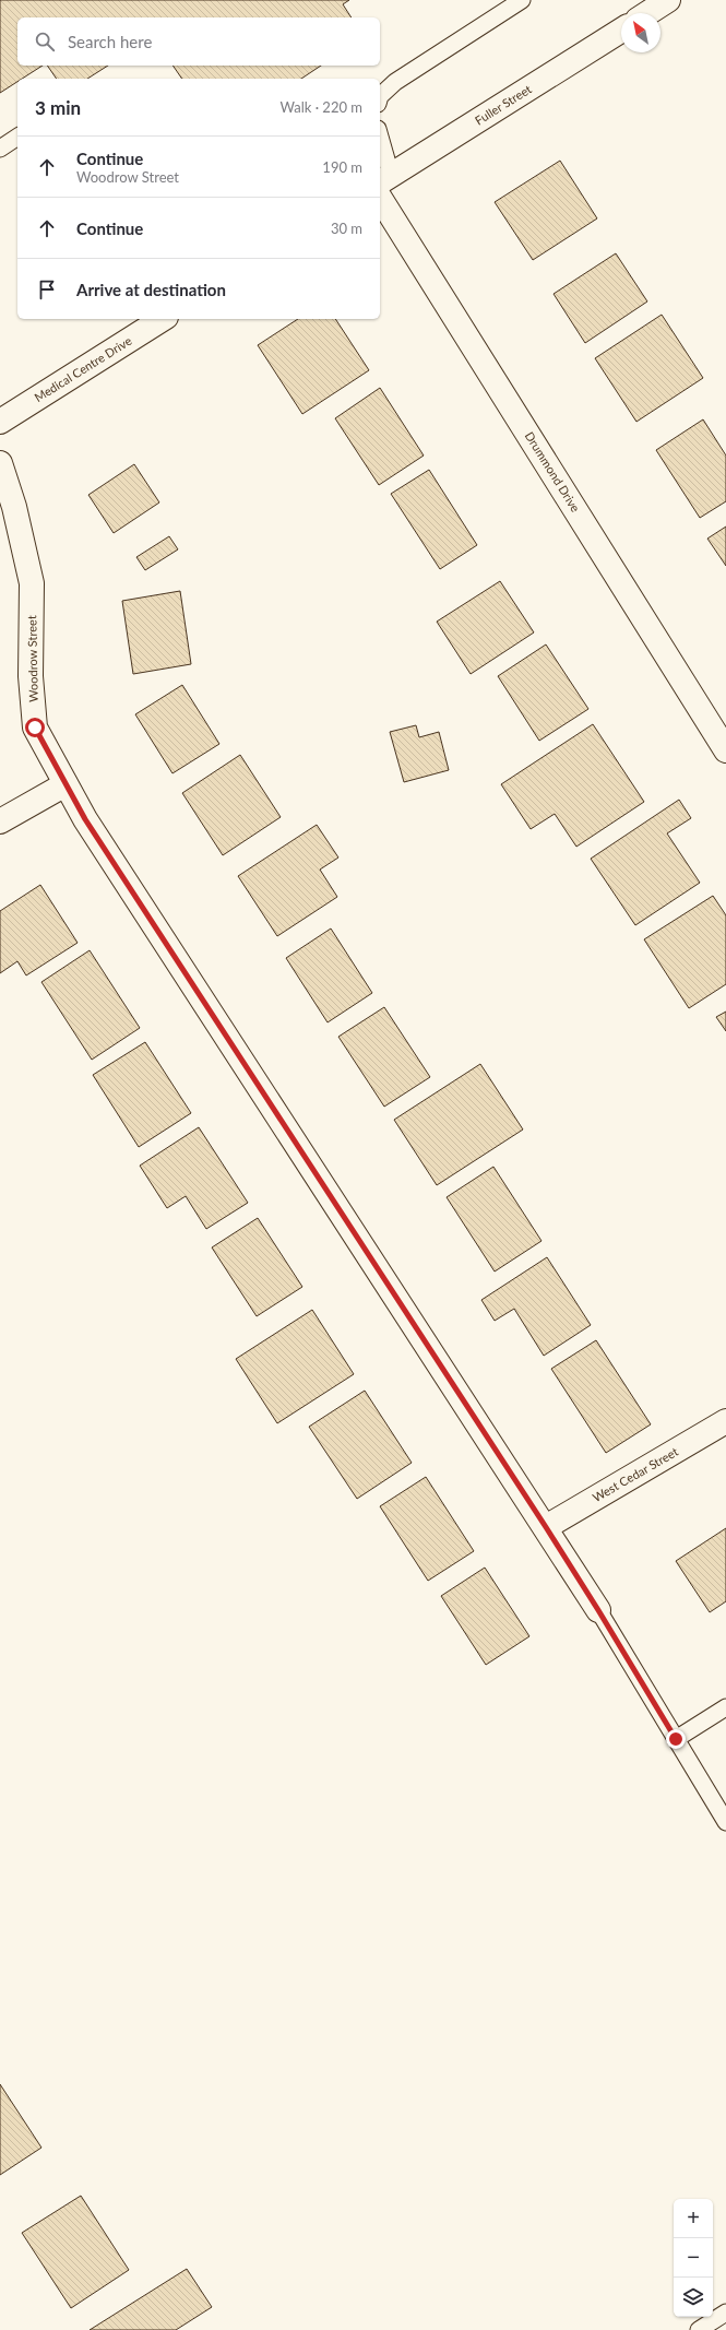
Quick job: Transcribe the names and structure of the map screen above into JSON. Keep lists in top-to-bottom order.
{
  "streets": {
    "street": [
      "Fuller Street",
      "Medical Centre Drive",
      "Drummond Drive",
      "Woodrow Street",
      "West Cedar Street"
    ]
  },
  "crossings": [
    ["Fuller Street", "Drummond Drive"],
    ["Woodrow Street", "West Cedar Street"]
  ],
  "north": "top left",
  "page": {
    "search": "Search here",
    "heading": ["3 min", "Walk · 220 m"],
    "list": [
      ["Continue", "Woodrow Street", "190 m"],
      ["Continue", "30 m"],
      "Arrive at destination"
    ],
    "map_buttons": ["+", "−"]
  }
}
